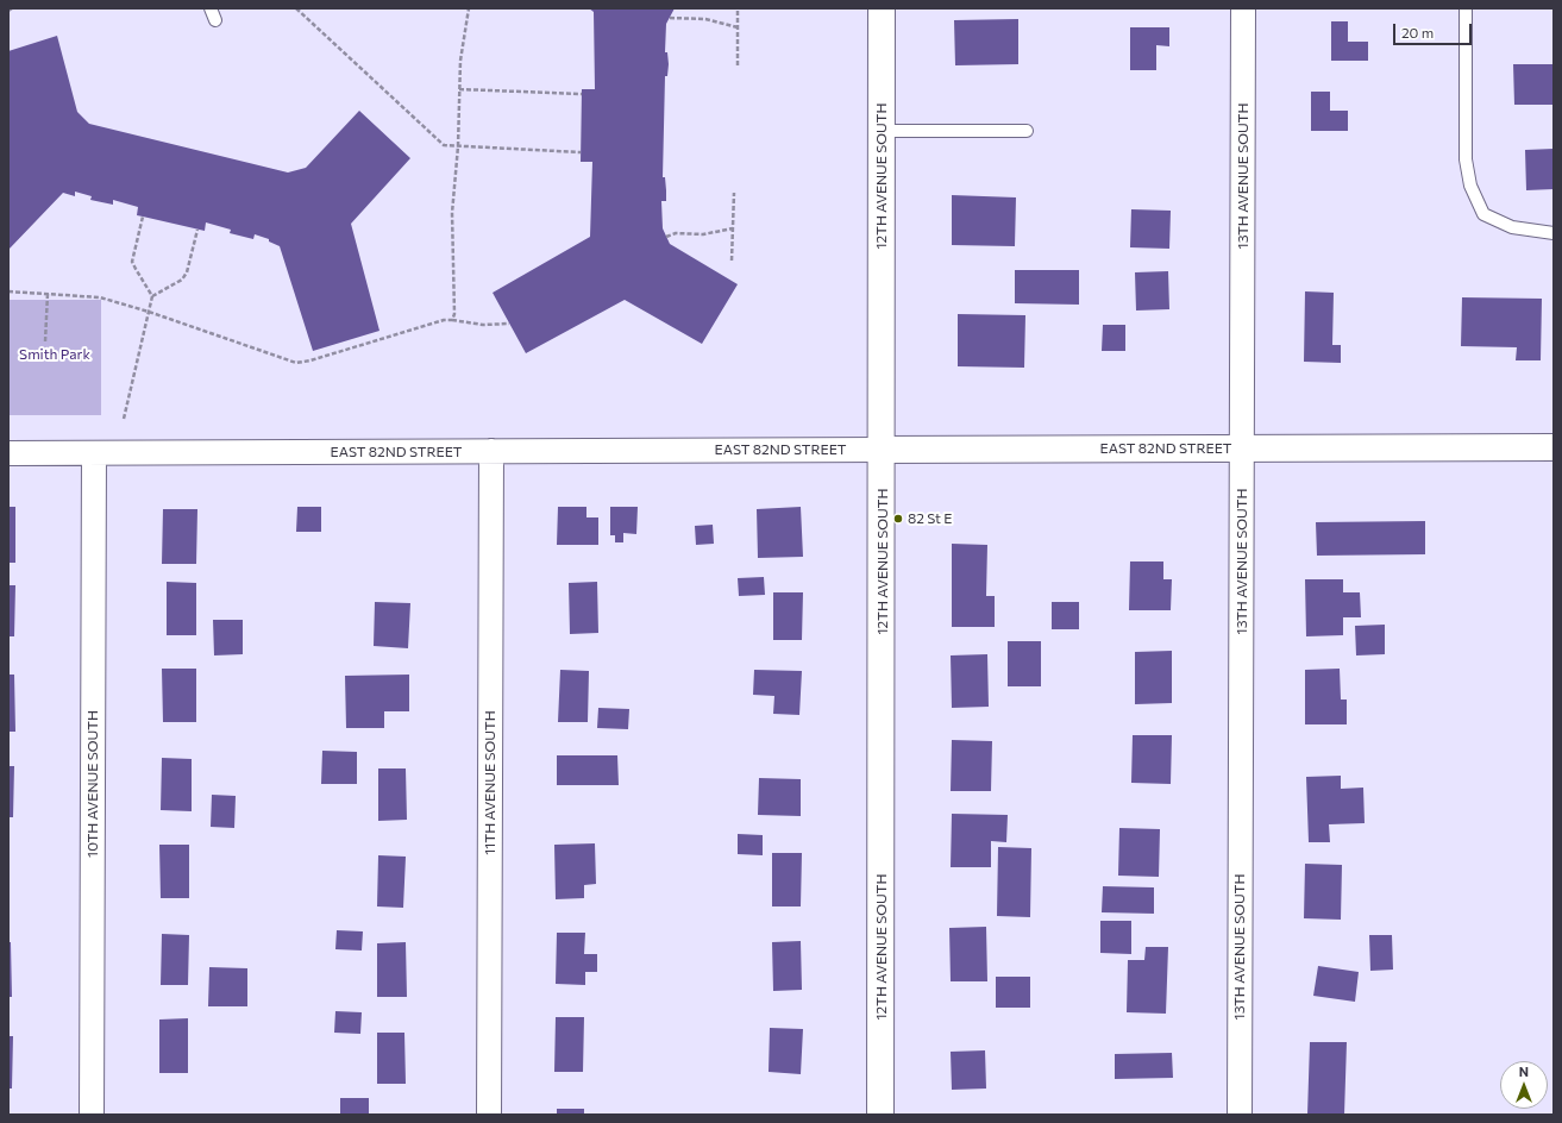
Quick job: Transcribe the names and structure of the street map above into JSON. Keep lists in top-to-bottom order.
{
  "streets": {
    "street": [
      "12TH AVENUE SOUTH",
      "13TH AVENUE SOUTH",
      "EAST 82ND STREET",
      "11TH AVENUE SOUTH",
      "10TH AVENUE SOUTH"
    ]
  },
  "crossings": [
    ["12TH AVENUE SOUTH", "EAST 82ND STREET"],
    ["13TH AVENUE SOUTH", "EAST 82ND STREET"],
    ["EAST 82ND STREET", "11TH AVENUE SOUTH"],
    ["EAST 82ND STREET", "10TH AVENUE SOUTH"]
  ],
  "parks": ["Smith Park"],
  "places": ["82 St E"],
  "scale_bar": "20 m",
  "north": "top"
}
